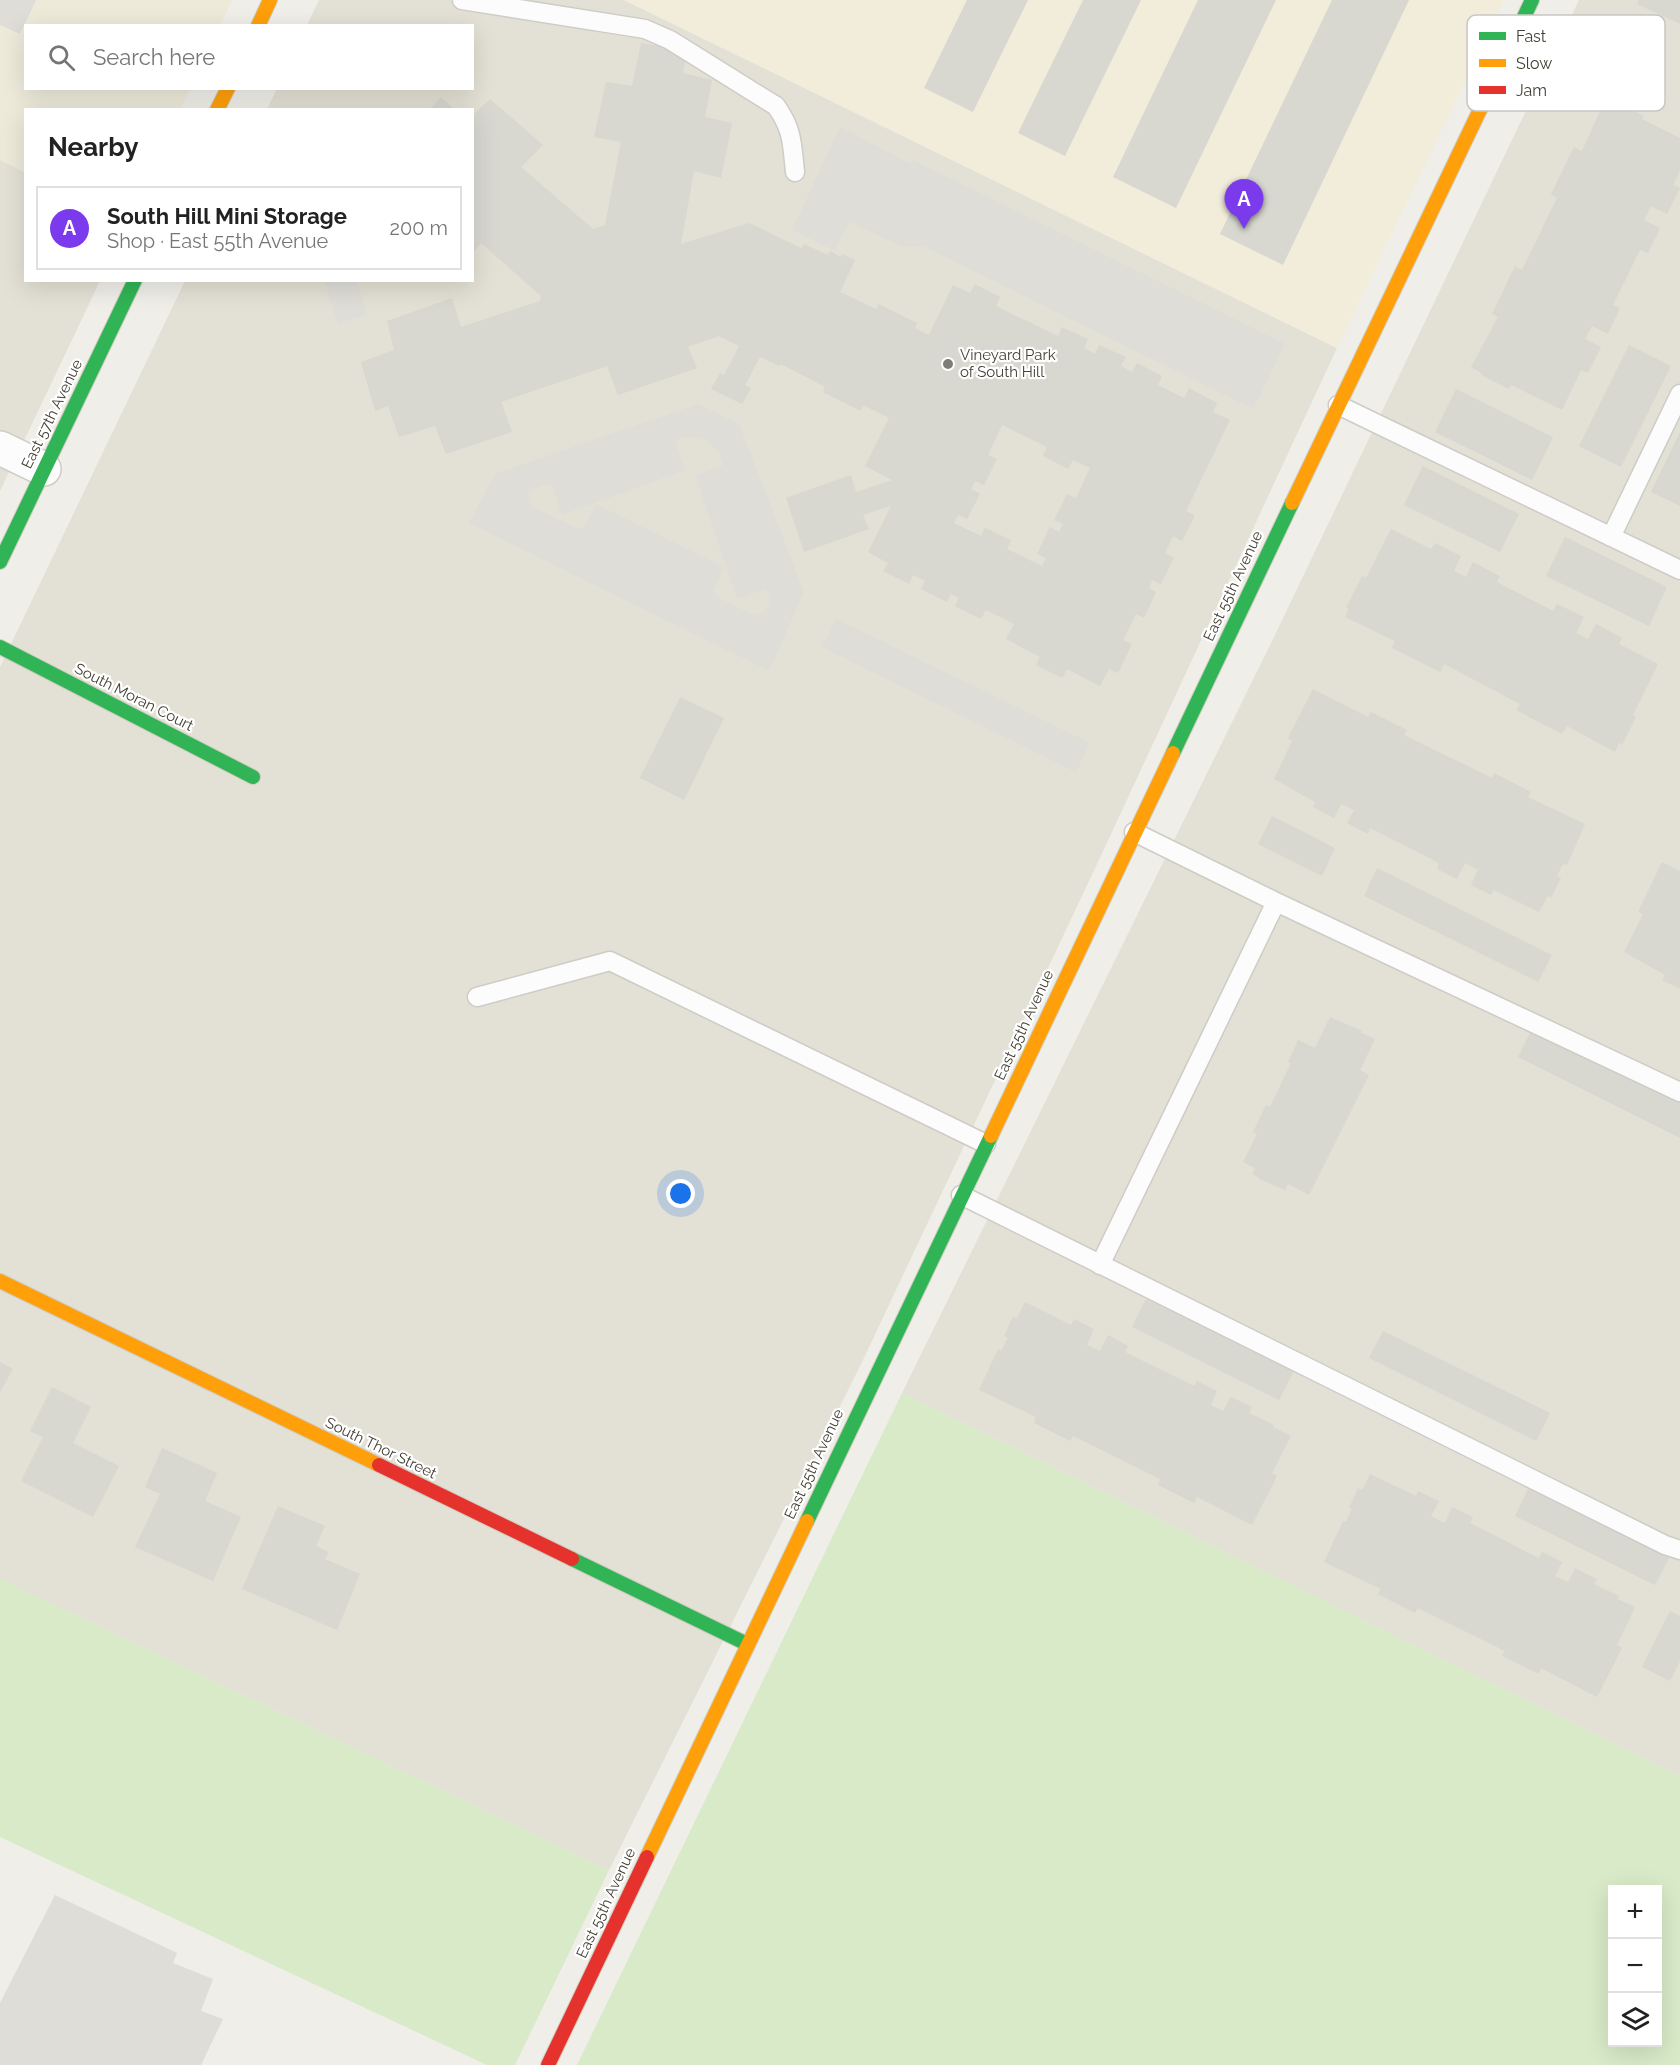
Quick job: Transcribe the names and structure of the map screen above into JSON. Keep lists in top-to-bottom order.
{
  "streets": {
    "street": [
      "East 57th Avenue",
      "East 55th Avenue",
      "South Moran Court",
      "South Thor Street"
    ]
  },
  "crossings": [
    ["East 55th Avenue", "South Thor Street"]
  ],
  "places": ["Vineyard Park of South Hill"],
  "legend": ["Fast", "Slow", "Jam"],
  "page": {
    "search": "Search here",
    "heading": "Nearby",
    "pins": "A",
    "list": [
      {
        "mark": "A",
        "name": "South Hill Mini Storage",
        "note": "Shop · East 55th Avenue",
        "value": "200 m"
      }
    ],
    "map_buttons": ["+", "−"]
  }
}
